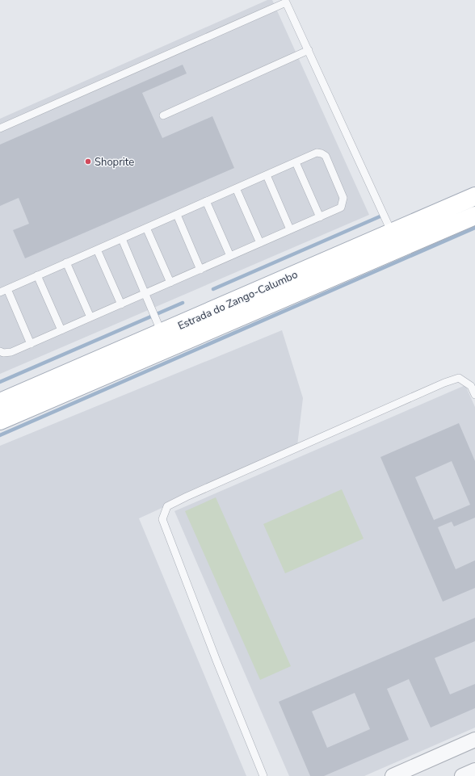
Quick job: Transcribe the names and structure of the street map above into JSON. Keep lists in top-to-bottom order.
{
  "streets": {
    "main road": ["Estrada do Zango-Calumbo"]
  },
  "places": ["Shoprite"]
}
